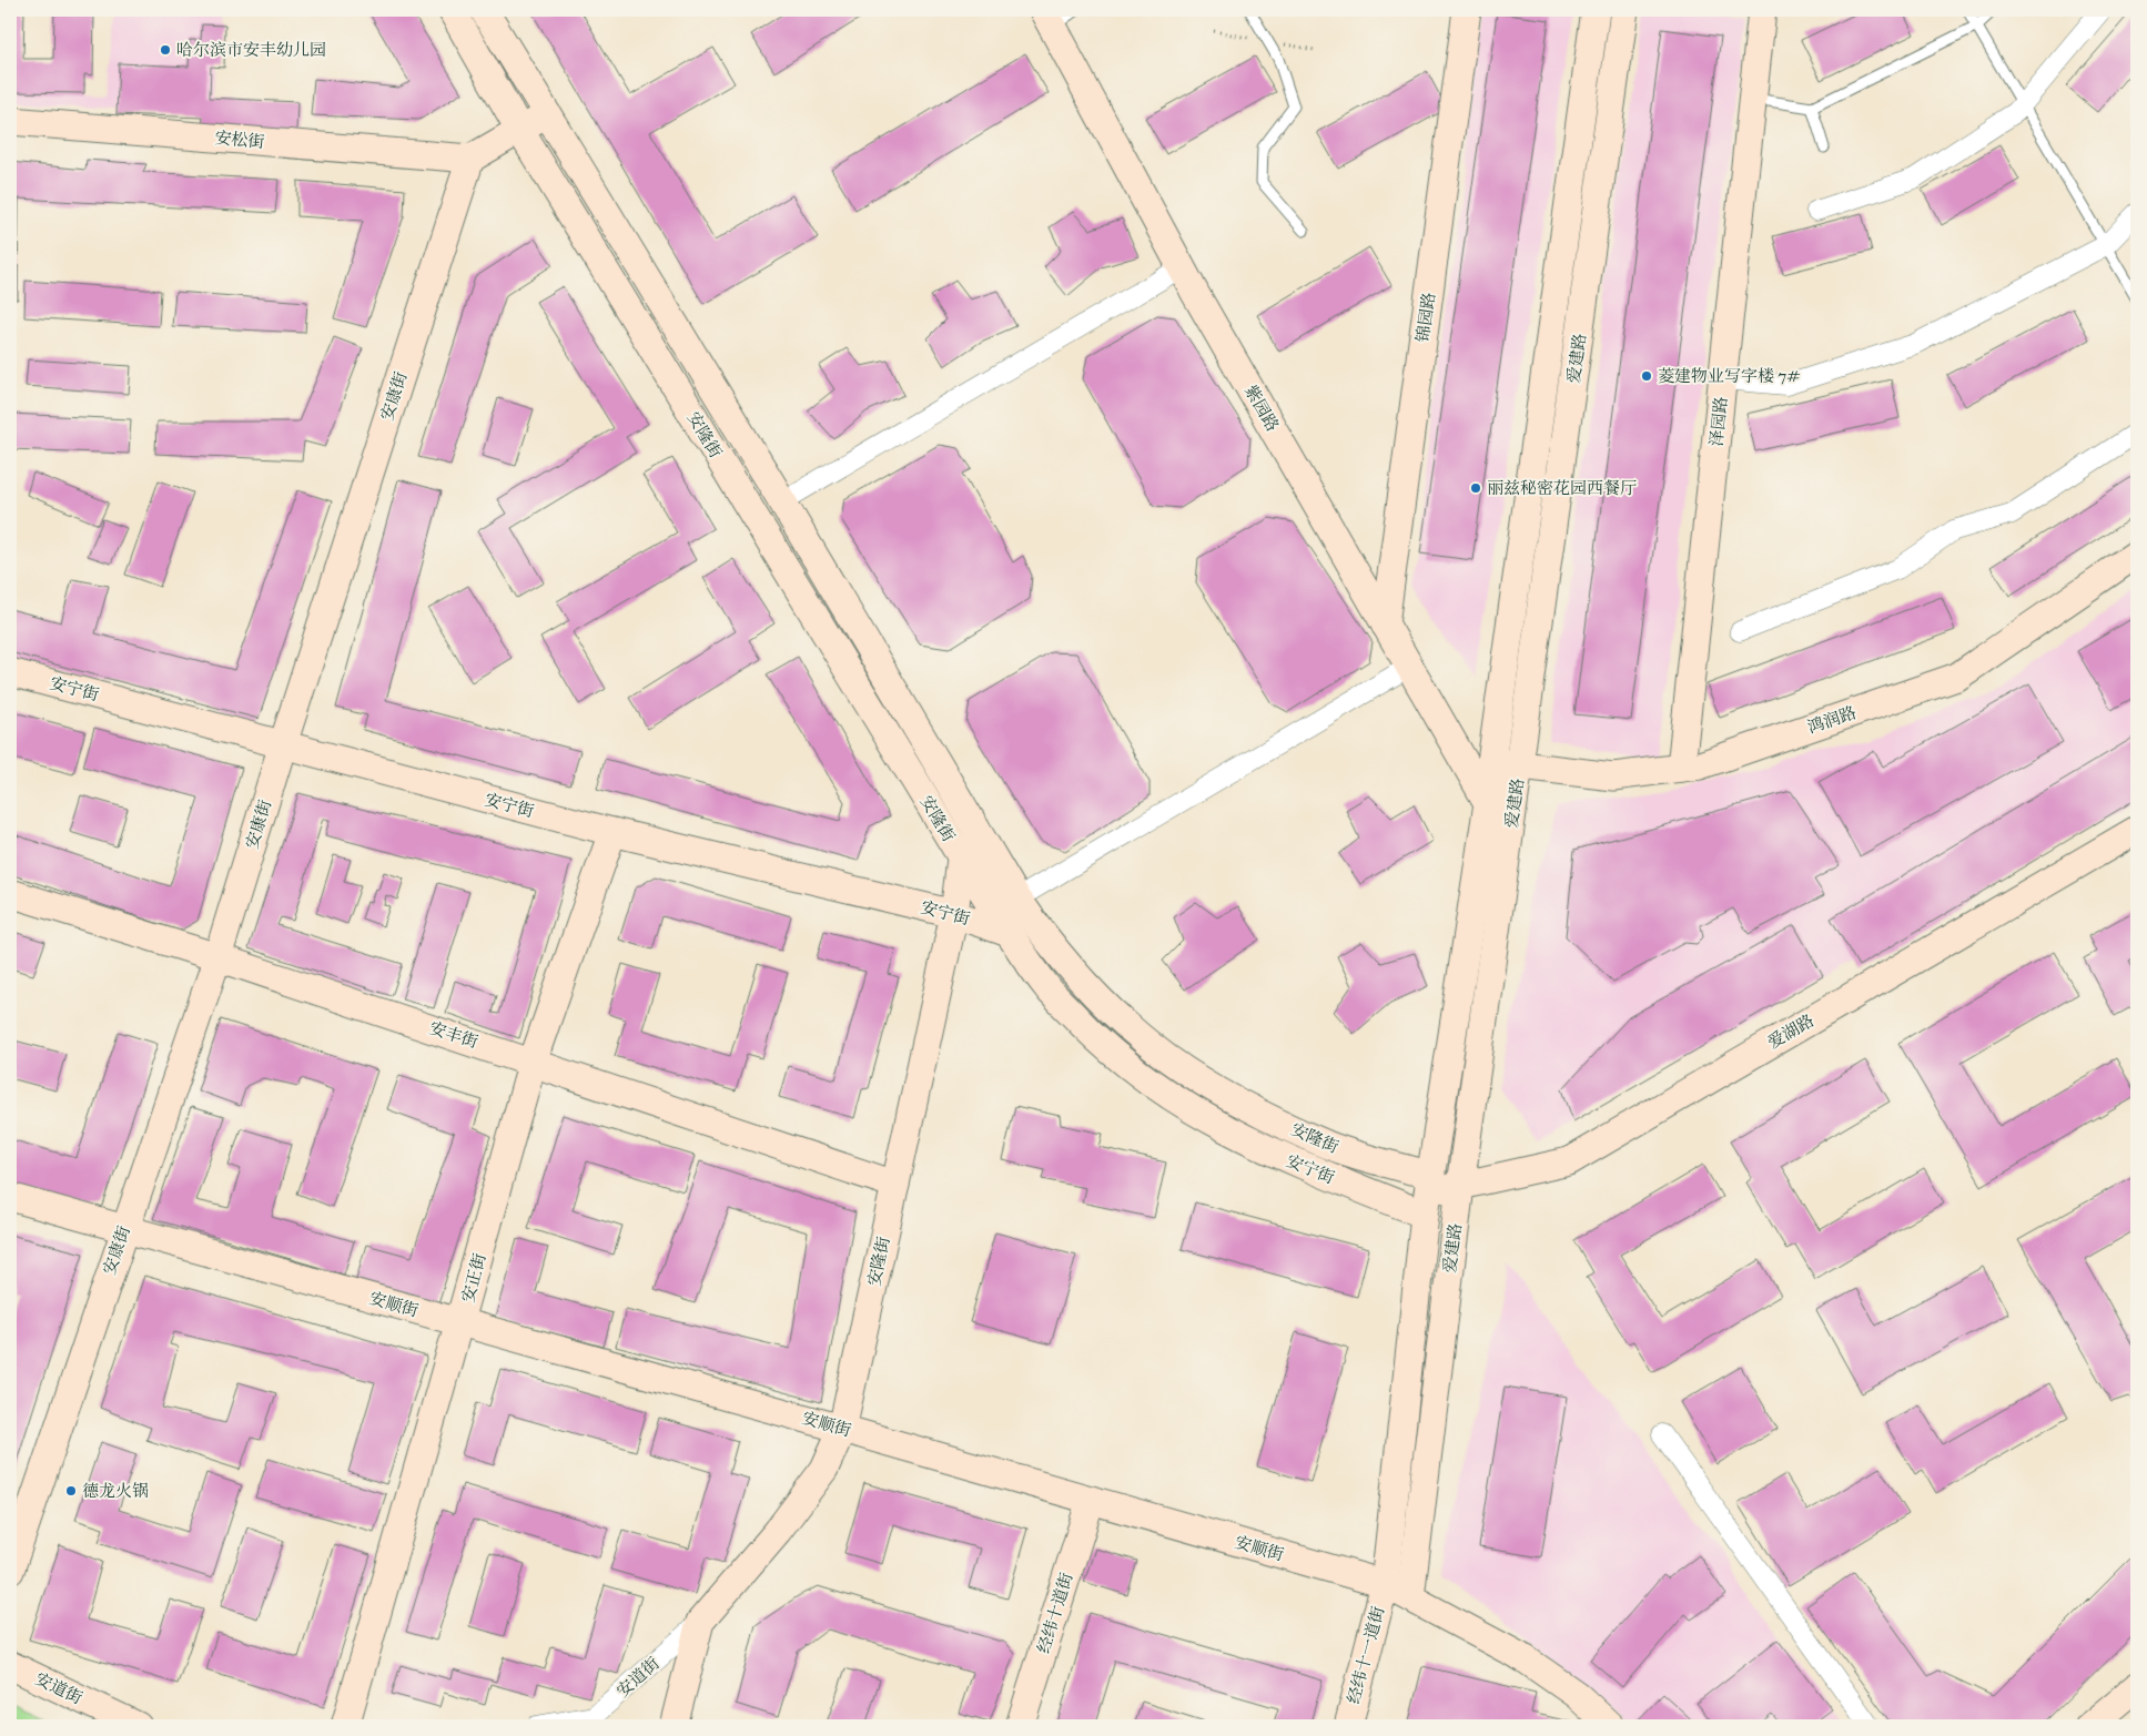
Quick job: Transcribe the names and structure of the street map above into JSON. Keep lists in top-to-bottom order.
{
  "streets": {
    "street": [
      "安松街",
      "锦园路",
      "爱建路",
      "安康街",
      "紫园路",
      "泽园路",
      "安隆街",
      "安宁街",
      "鸿润路",
      "爱湖路",
      "安丰街",
      "安正街",
      "安顺街",
      "经纬十道街",
      "经纬十一道街",
      "安道街"
    ]
  },
  "crossings": [
    ["安松街", "安康街"],
    ["锦园路", "紫园路"],
    ["爱建路", "紫园路"],
    ["爱建路", "安隆街"],
    ["爱建路", "安宁街"],
    ["爱建路", "鸿润路"],
    ["爱建路", "爱湖路"],
    ["爱建路", "安顺街"],
    ["爱建路", "经纬十一道街"],
    ["安康街", "安宁街"],
    ["安康街", "安丰街"],
    ["安康街", "安顺街"],
    ["泽园路", "鸿润路"],
    ["安隆街", "安宁街"],
    ["安隆街", "爱湖路"],
    ["安隆街", "安丰街"],
    ["安隆街", "安顺街"],
    ["安隆街", "安道街"],
    ["安宁街", "爱湖路"],
    ["安宁街", "安正街"],
    ["安丰街", "安正街"],
    ["安正街", "安顺街"],
    ["安顺街", "经纬十道街"],
    ["安顺街", "经纬十一道街"]
  ],
  "places": [
    "哈尔滨市安丰幼儿园",
    "菱建物业写字楼 7#",
    "丽兹秘密花园西餐厅",
    "德龙火锅"
  ]
}
